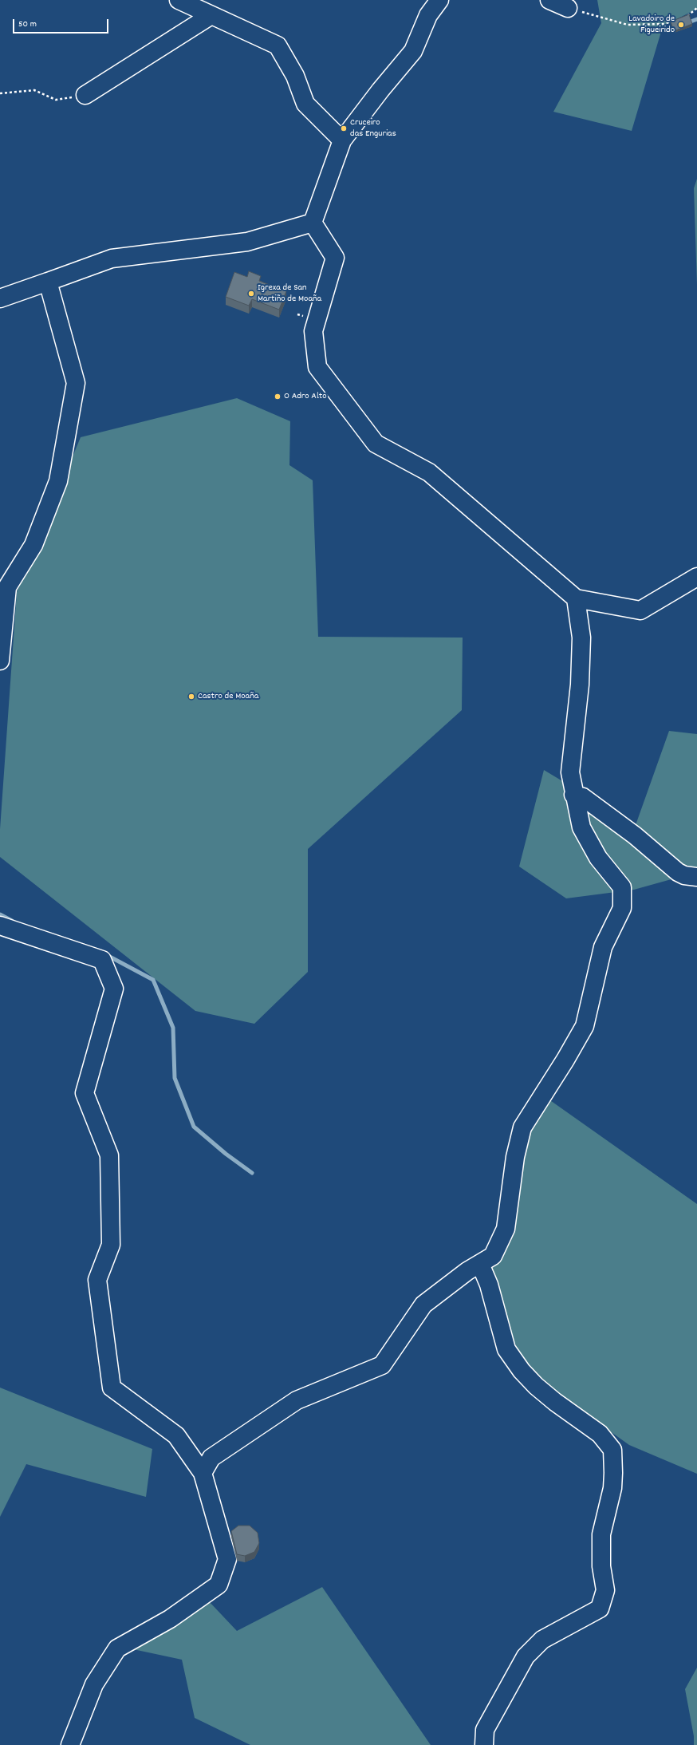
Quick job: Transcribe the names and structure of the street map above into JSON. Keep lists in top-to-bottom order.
{
  "places": [
    "Lavadoiro de Figueirido",
    "Cruceiro das Engurias",
    "Igrexa de San Martiño de Moaña",
    "O Adro Alto",
    "Castro de Moaña"
  ],
  "scale_bar": "50 m"
}
